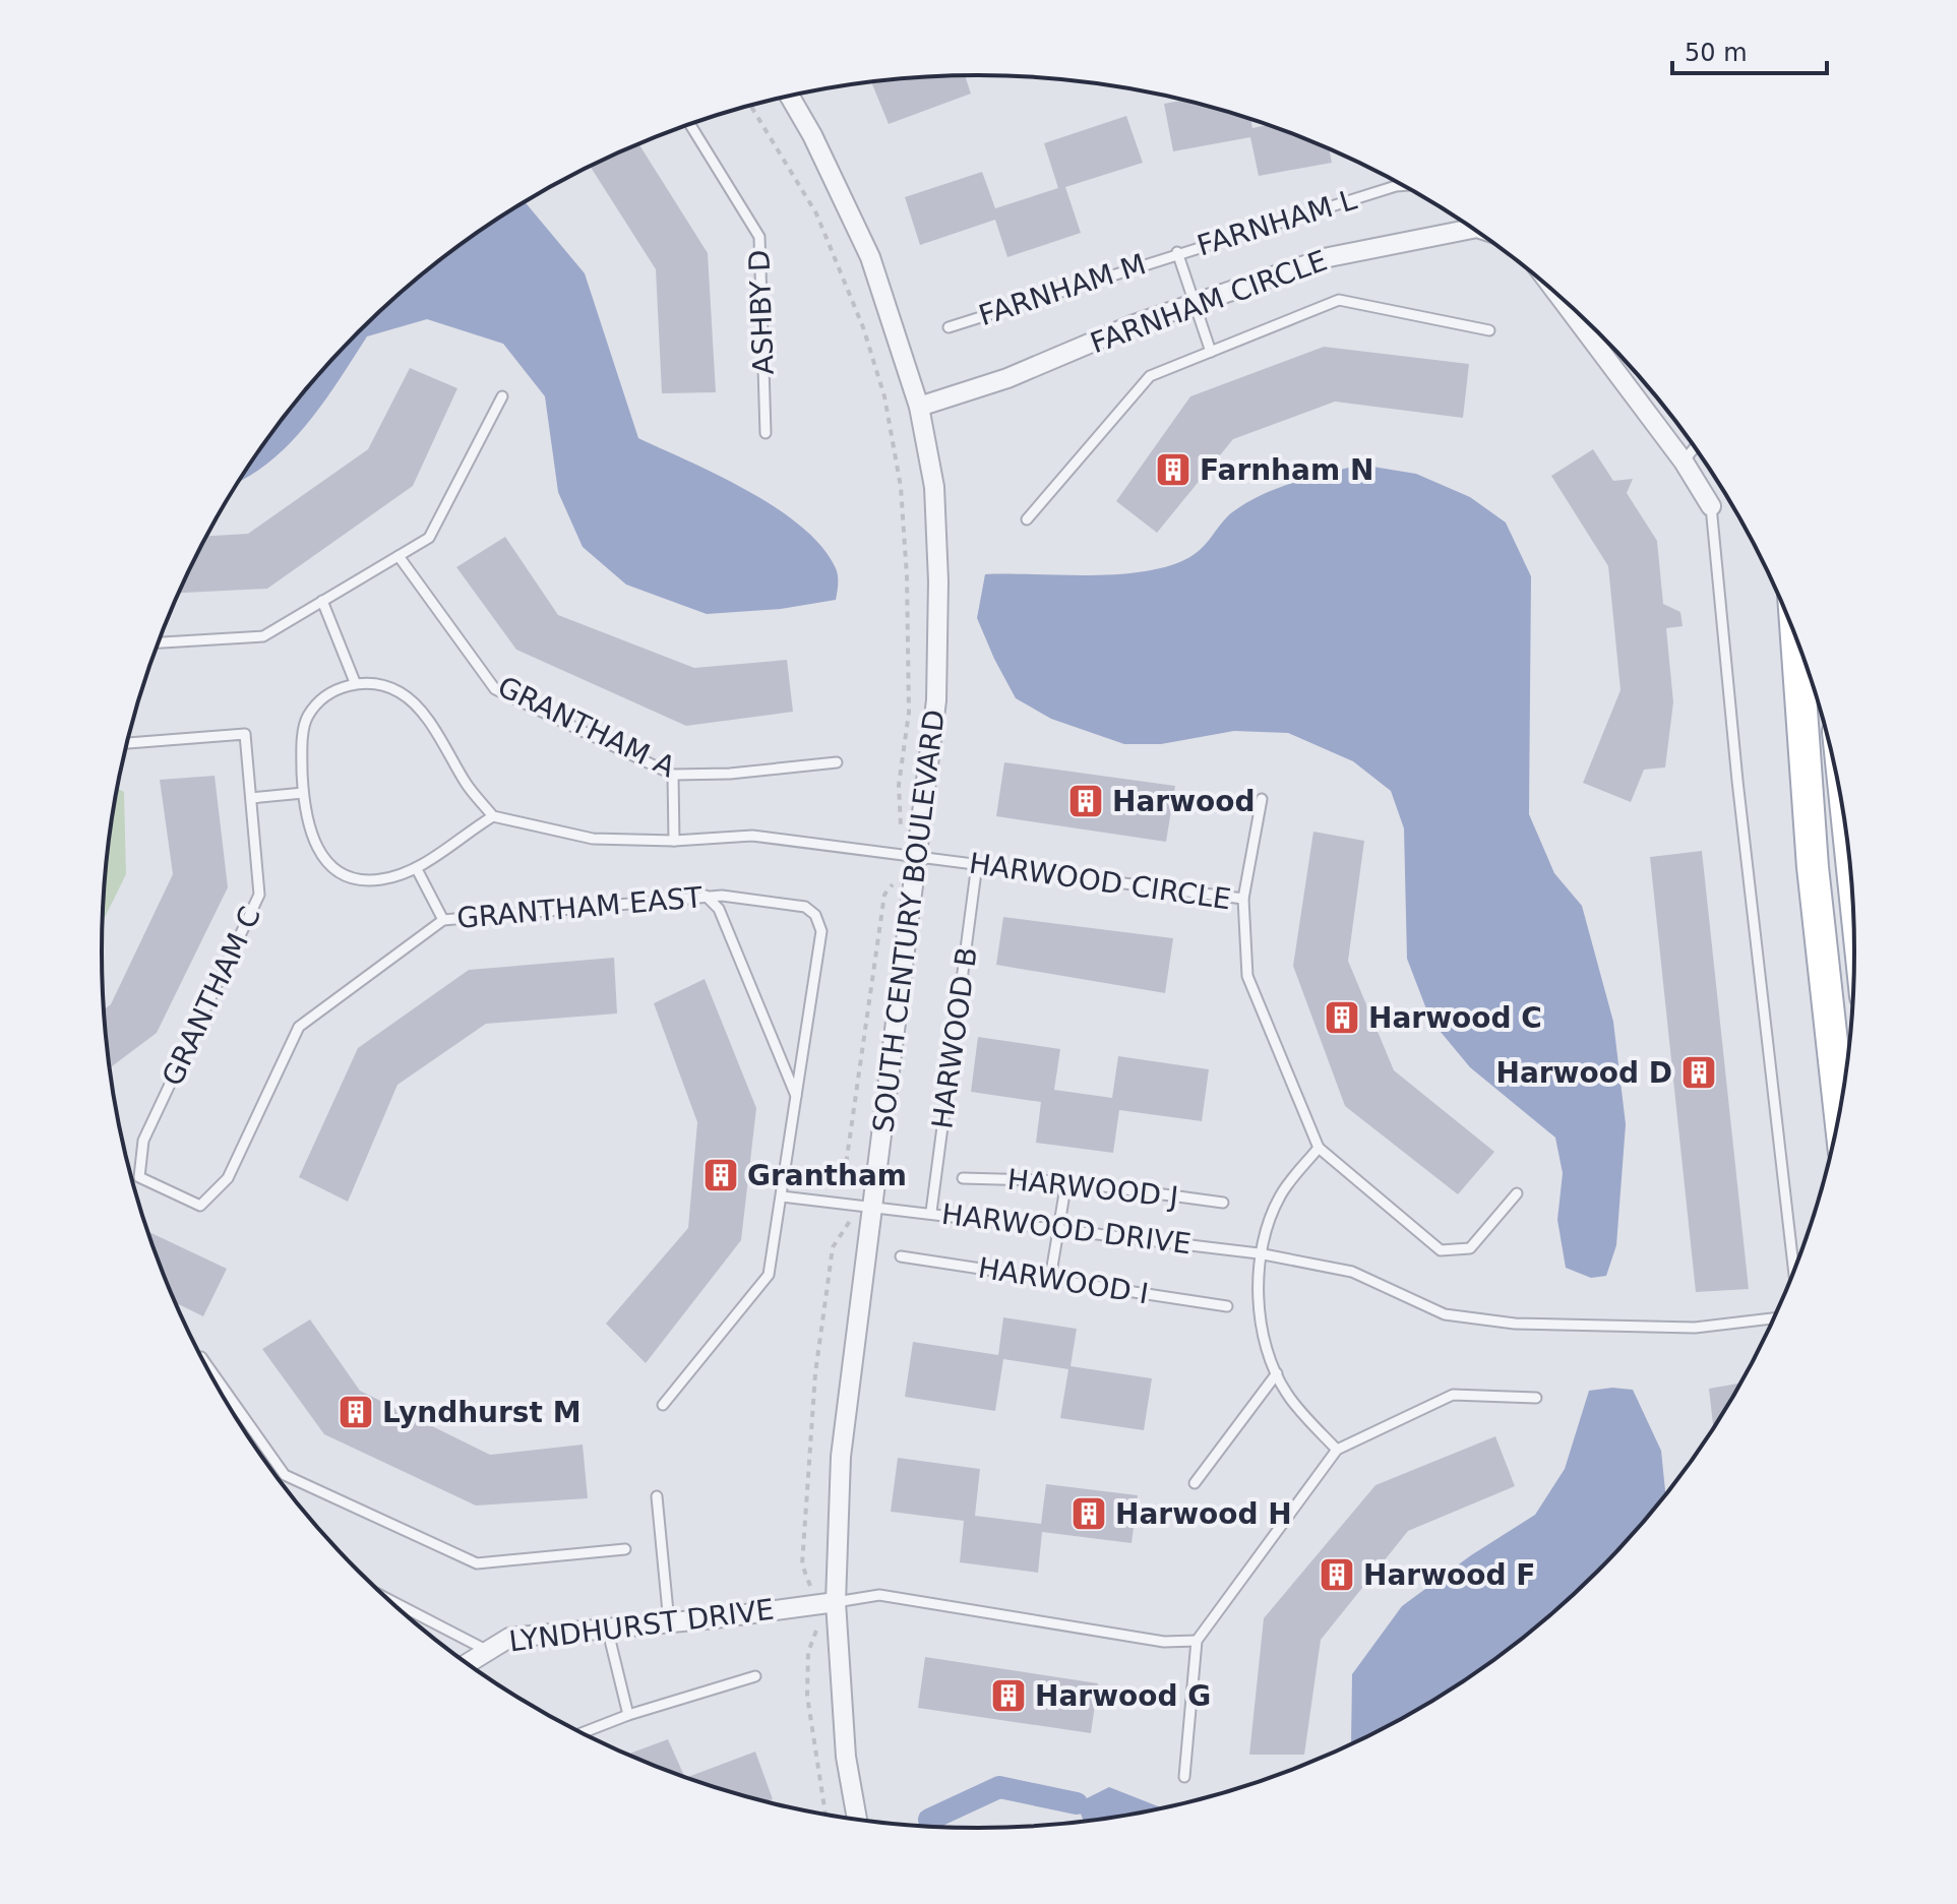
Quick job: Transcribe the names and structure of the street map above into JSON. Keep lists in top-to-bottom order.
{
  "streets": {
    "street": ["FARNHAM CIRCLE", "SOUTH CENTURY BOULEVARD", "LYNDHURST DRIVE"],
    "lane": [
      "FARNHAM L",
      "FARNHAM M",
      "ASHBY D",
      "GRANTHAM A",
      "HARWOOD CIRCLE",
      "GRANTHAM EAST",
      "GRANTHAM C",
      "HARWOOD B",
      "HARWOOD J",
      "HARWOOD DRIVE",
      "HARWOOD I"
    ]
  },
  "crossings": [
    ["FARNHAM L", "FARNHAM M"],
    ["FARNHAM CIRCLE", "SOUTH CENTURY BOULEVARD"],
    ["HARWOOD CIRCLE", "SOUTH CENTURY BOULEVARD"],
    ["HARWOOD CIRCLE", "HARWOOD B"],
    ["GRANTHAM EAST", "GRANTHAM C"],
    ["SOUTH CENTURY BOULEVARD", "HARWOOD DRIVE"],
    ["SOUTH CENTURY BOULEVARD", "LYNDHURST DRIVE"],
    ["HARWOOD B", "HARWOOD DRIVE"]
  ],
  "places": {
    "building": [
      "Farnham N",
      "Harwood",
      "Harwood C",
      "Harwood D",
      "Grantham",
      "Lyndhurst M",
      "Harwood H",
      "Harwood F",
      "Harwood G"
    ]
  },
  "scale_bar": "50 m"
}
